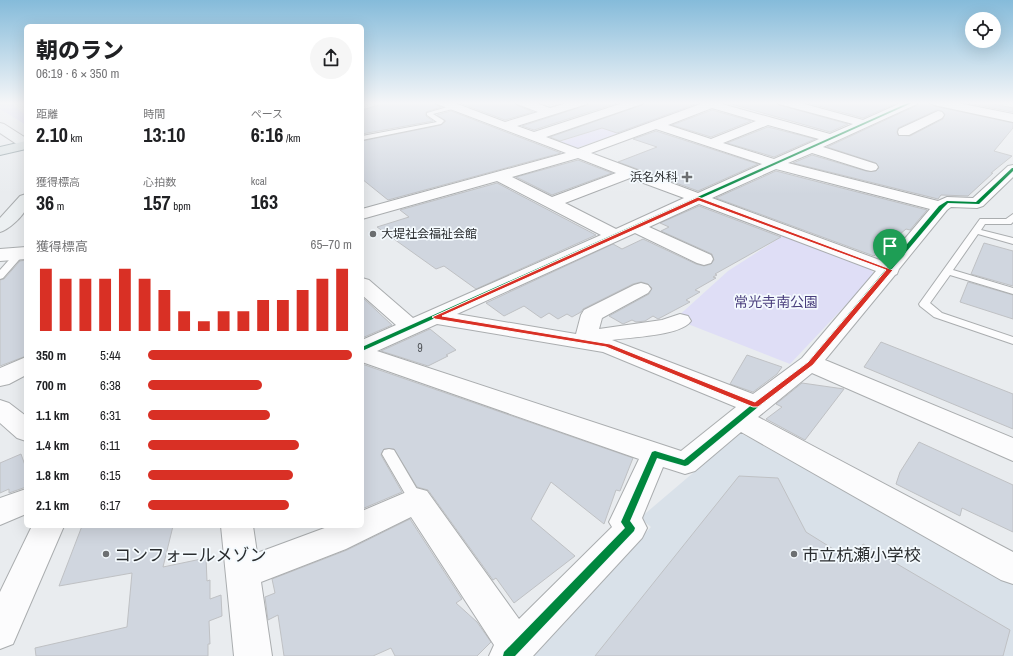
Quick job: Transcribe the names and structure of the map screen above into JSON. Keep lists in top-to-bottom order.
{
  "parks": ["常光寺南公園"],
  "places": {
    "health": ["浜名外科"],
    "other": ["大堤社会福祉会館", "コンフォールメゾン", "市立杭瀬小学校"]
  },
  "house_numbers": ["9"],
  "page": {
    "heading": ["朝のラン", "06:19 · 6 × 350 m"],
    "stats": [
      ["距離", "2.10 km"],
      ["時間", "13:10"],
      ["ペース", "6:16 /km"],
      ["獲得標高", "36 m"],
      ["心拍数", "157 bpm"],
      ["kcal", "163"]
    ],
    "chart": ["獲得標高", "65–70 m"],
    "list": [
      {
        "name": "350 m",
        "note": "5:44"
      },
      {
        "name": "700 m",
        "note": "6:38"
      },
      {
        "name": "1.1 km",
        "note": "6:31"
      },
      {
        "name": "1.4 km",
        "note": "6:11"
      },
      {
        "name": "1.8 km",
        "note": "6:15"
      },
      {
        "name": "2.1 km",
        "note": "6:17"
      }
    ]
  }
}
